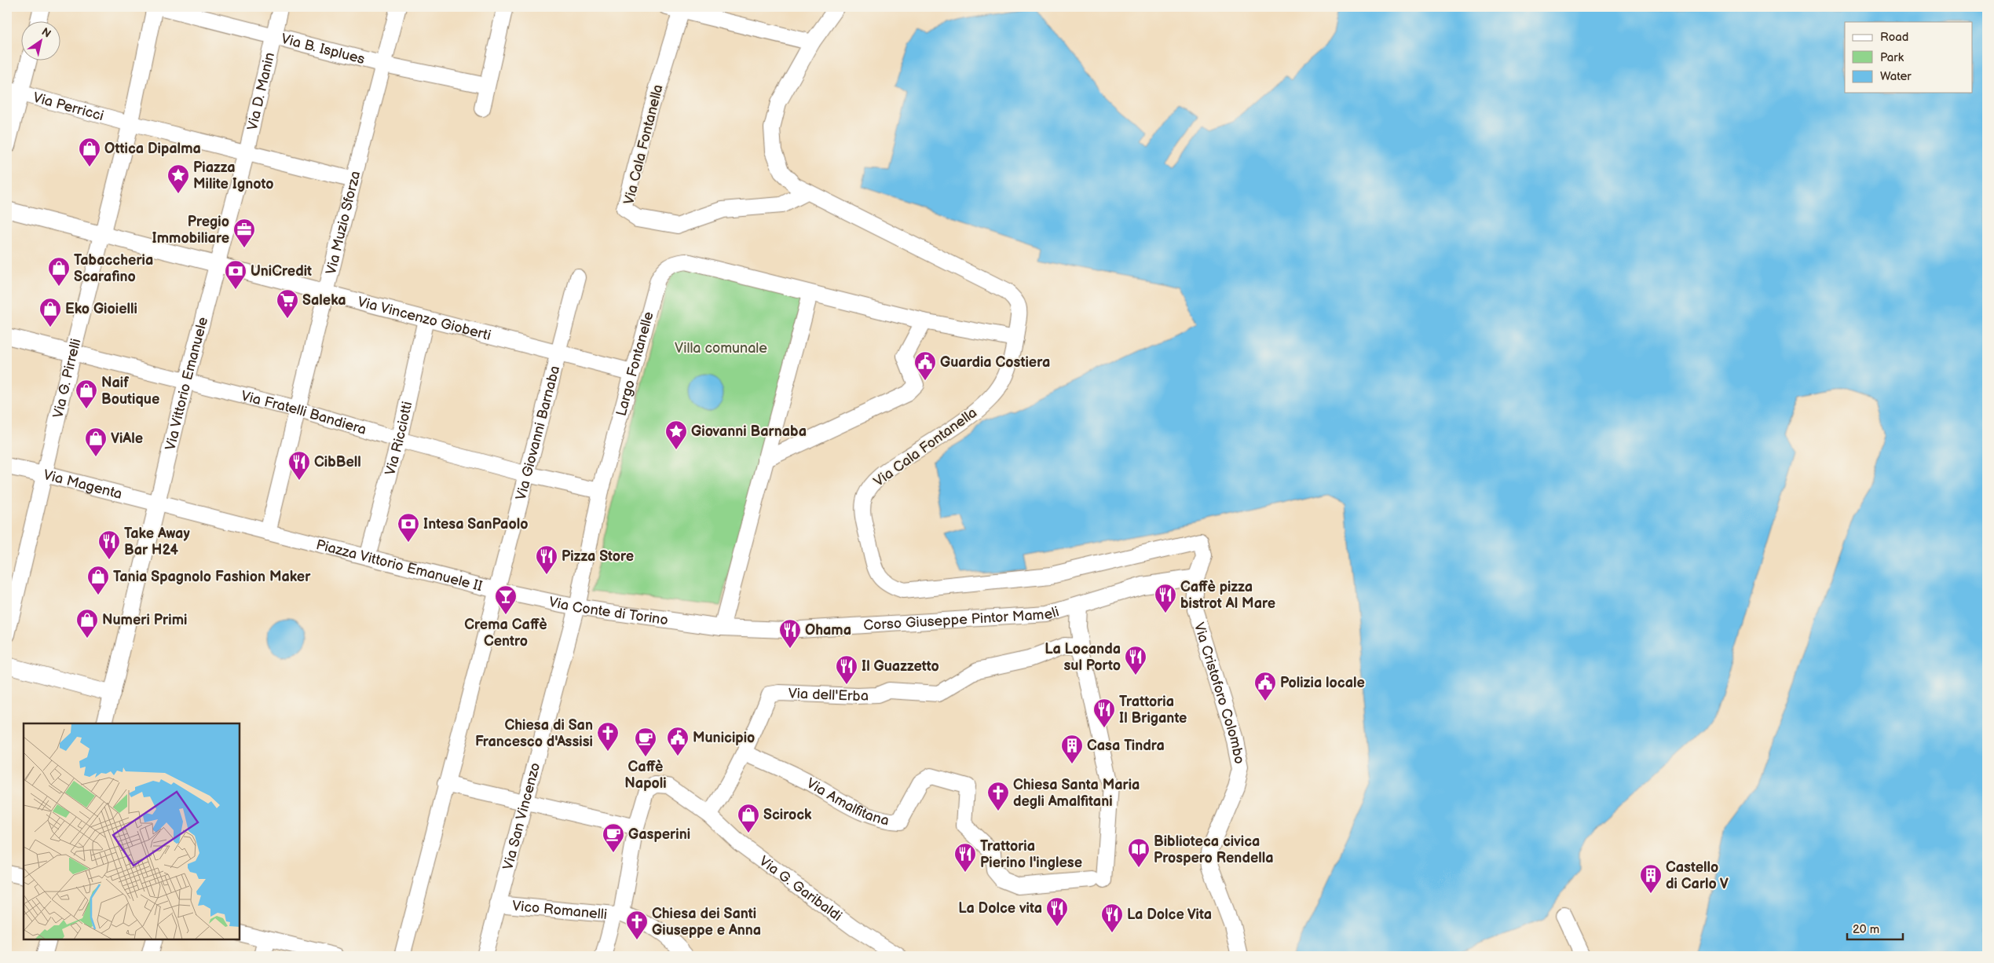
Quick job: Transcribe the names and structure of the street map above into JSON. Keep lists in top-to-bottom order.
{
  "streets": {
    "street": [
      "Via B. Isplues",
      "Via D. Manin",
      "Via Perricci",
      "Via Cala Fontanella",
      "Via Muzio Sforza",
      "Via Vincenzo Gioberti",
      "Largo Fontanelle",
      "Via G. Pirrelli",
      "Via Vittorio Emanuele",
      "Via Fratelli Bandiera",
      "Via Giovanni Barnaba",
      "Via Ricciotti",
      "Via Magenta",
      "Piazza Vittorio Emanuele II",
      "Via Conte di Torino",
      "Corso Giuseppe Pintor Mameli",
      "Via dell'Erba",
      "Via Cristoforo Colombo",
      "Via Amalfitana",
      "Via San Vincenzo",
      "Via G. Garibaldi",
      "Vico Romanelli"
    ]
  },
  "crossings": [
    ["Via B. Isplues", "Via D. Manin"],
    ["Via B. Isplues", "Via Muzio Sforza"],
    ["Via Perricci", "Via G. Pirrelli"],
    ["Via Cala Fontanella", "Largo Fontanelle"],
    ["Via Cala Fontanella", "Via Cristoforo Colombo"],
    ["Via Muzio Sforza", "Via Vincenzo Gioberti"],
    ["Via Muzio Sforza", "Via Fratelli Bandiera"],
    ["Via Muzio Sforza", "Piazza Vittorio Emanuele II"],
    ["Via Vincenzo Gioberti", "Largo Fontanelle"],
    ["Via Vincenzo Gioberti", "Via Vittorio Emanuele"],
    ["Via Vincenzo Gioberti", "Via Giovanni Barnaba"],
    ["Via Vincenzo Gioberti", "Via Ricciotti"],
    ["Largo Fontanelle", "Via Fratelli Bandiera"],
    ["Largo Fontanelle", "Via Conte di Torino"],
    ["Largo Fontanelle", "Via San Vincenzo"],
    ["Via G. Pirrelli", "Via Fratelli Bandiera"],
    ["Via G. Pirrelli", "Via Magenta"],
    ["Via Vittorio Emanuele", "Via Fratelli Bandiera"],
    ["Via Vittorio Emanuele", "Via Magenta"],
    ["Via Vittorio Emanuele", "Piazza Vittorio Emanuele II"],
    ["Via Fratelli Bandiera", "Via Giovanni Barnaba"],
    ["Via Fratelli Bandiera", "Via Ricciotti"],
    ["Via Giovanni Barnaba", "Piazza Vittorio Emanuele II"],
    ["Via Giovanni Barnaba", "Via Conte di Torino"],
    ["Via Ricciotti", "Piazza Vittorio Emanuele II"],
    ["Via Magenta", "Piazza Vittorio Emanuele II"],
    ["Piazza Vittorio Emanuele II", "Via Conte di Torino"],
    ["Via Conte di Torino", "Corso Giuseppe Pintor Mameli"],
    ["Via Conte di Torino", "Via San Vincenzo"],
    ["Corso Giuseppe Pintor Mameli", "Via Cristoforo Colombo"],
    ["Via dell'Erba", "Via Amalfitana"],
    ["Via dell'Erba", "Via G. Garibaldi"],
    ["Via San Vincenzo", "Vico Romanelli"]
  ],
  "parks": ["Villa comunale"],
  "places": {
    "shop": [
      "Ottica Dipalma",
      "Tabaccheria Scarafino",
      "Eko Gioielli",
      "Naif Boutique",
      "ViAle",
      "Tania Spagnolo Fashion Maker",
      "Numeri Primi",
      "Scirock"
    ],
    "place": ["Piazza Milite Ignoto", "Giovanni Barnaba"],
    "office": ["Pregio Immobiliare"],
    "bank": ["UniCredit", "Intesa SanPaolo"],
    "supermarket": ["Saleka"],
    "public building": ["Guardia Costiera", "Polizia locale", "Municipio"],
    "restaurant": [
      "CibBell",
      "Take Away Bar H24",
      "Pizza Store",
      "Caffè pizza bistrot Al Mare",
      "Ohama",
      "La Locanda sul Porto",
      "Il Guazzetto",
      "Trattoria Il Brigante",
      "Trattoria Pierino l'inglese",
      "La Dolce vita",
      "La Dolce Vita"
    ],
    "bar": ["Crema Caffè Centro"],
    "church": ["Chiesa di San Francesco d'Assisi", "Chiesa Santa Maria degli Amalfitani", "Chiesa dei Santi Giuseppe e Anna"],
    "cafe": ["Caffè Napoli", "Gasperini"],
    "building": ["Casa Tindra", "Castello di Carlo V"],
    "library": ["Biblioteca civica Prospero Rendella"]
  },
  "legend": ["Road", "Park", "Water"],
  "scale_bar": "20 m",
  "north": "top right"
}
